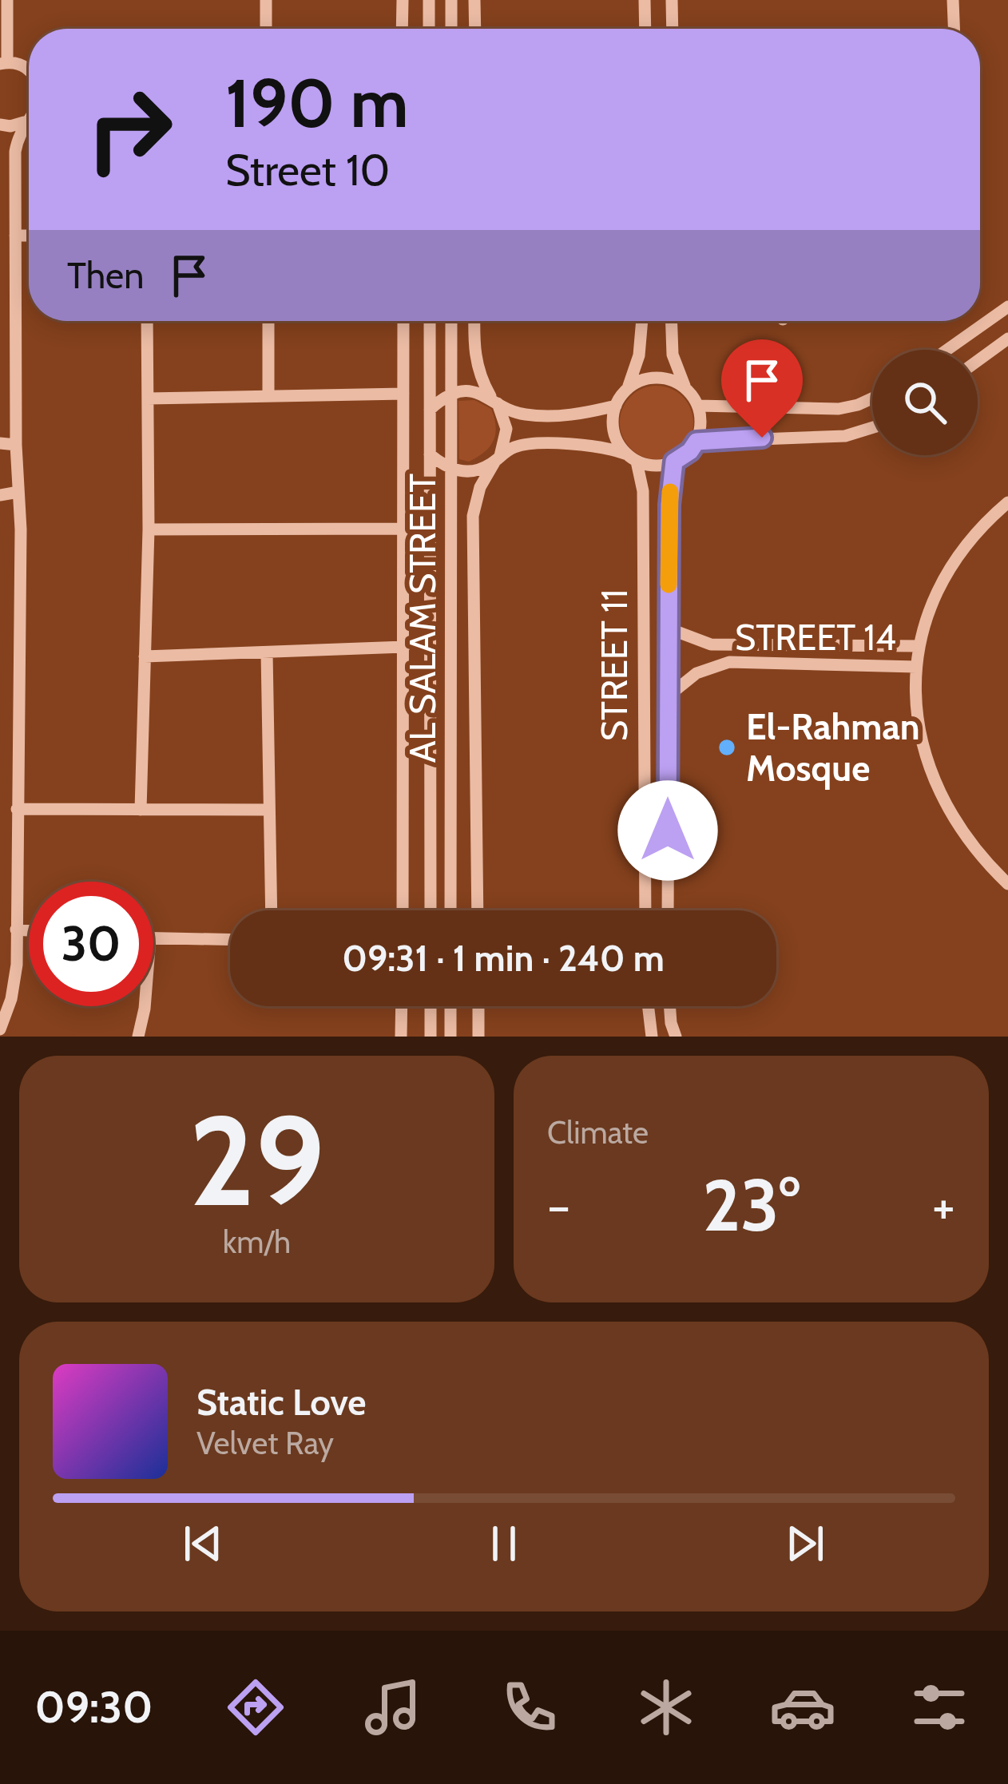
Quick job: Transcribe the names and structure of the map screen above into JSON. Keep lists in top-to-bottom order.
{
  "streets": {
    "street": ["AL SALAM STREET", "STREET 14", "STREET 11"]
  },
  "crossings": [
    ["STREET 14", "STREET 11"]
  ],
  "places": ["El-Rahman Mosque"],
  "page": {
    "turn": ["190 m", "Street 10"],
    "then": "Then",
    "limit": "30",
    "trip": "09:31 · 1 min · 240 m",
    "tile": [
      ["29", "km/h"],
      "Climate"
    ],
    "heat": ["−", "23°", "+"],
    "song": ["Static Love", "Velvet Ray"],
    "tabs": "09:30"
  }
}
